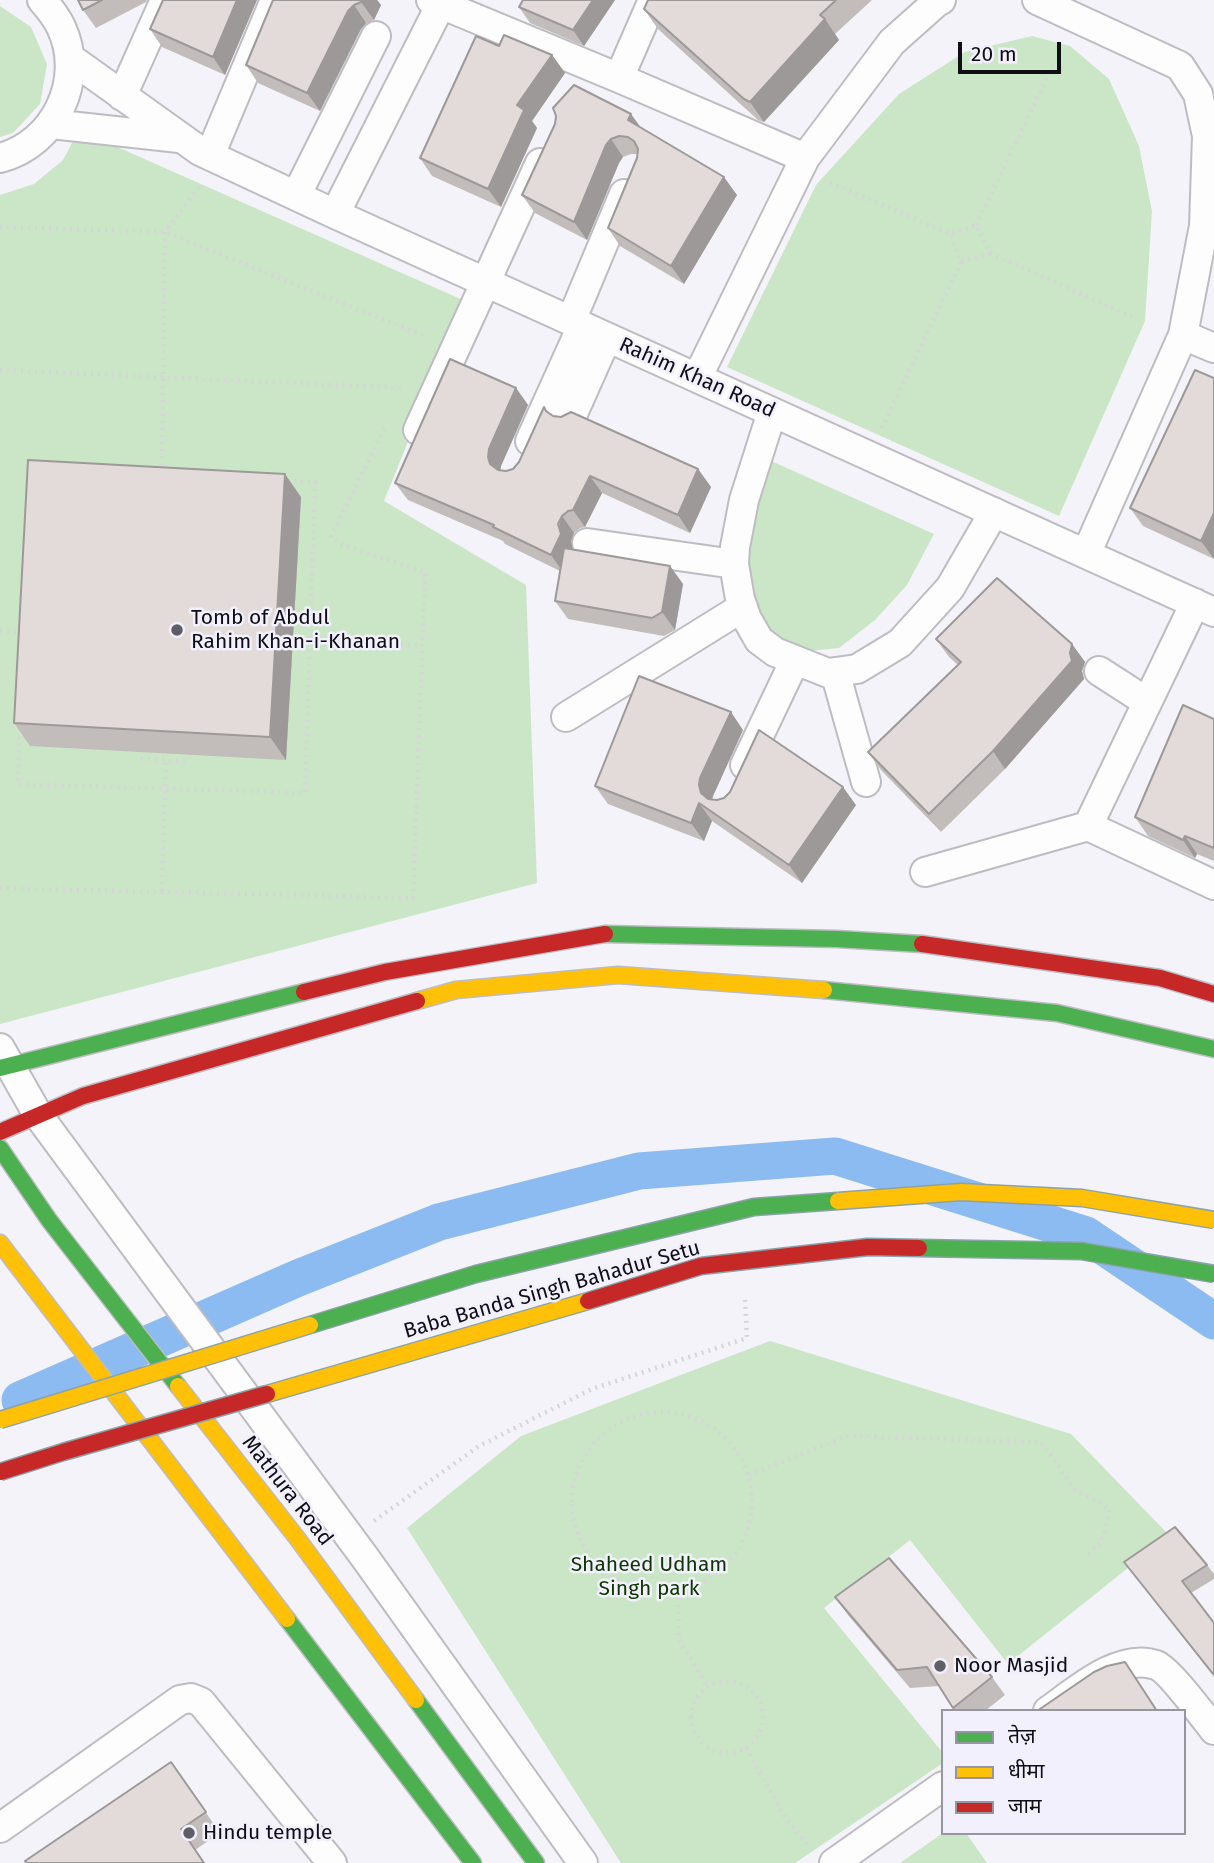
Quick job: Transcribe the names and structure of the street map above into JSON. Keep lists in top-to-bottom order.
{
  "streets": {
    "main road": ["Baba Banda Singh Bahadur Setu", "Mathura Road"],
    "street": ["Rahim Khan Road"]
  },
  "parks": ["Shaheed Udham Singh park"],
  "places": ["Tomb of Abdul Rahim Khan-i-Khanan", "Noor Masjid", "Hindu temple"],
  "legend": ["तेज़", "धीमा", "जाम"],
  "scale_bar": "20 m"
}
